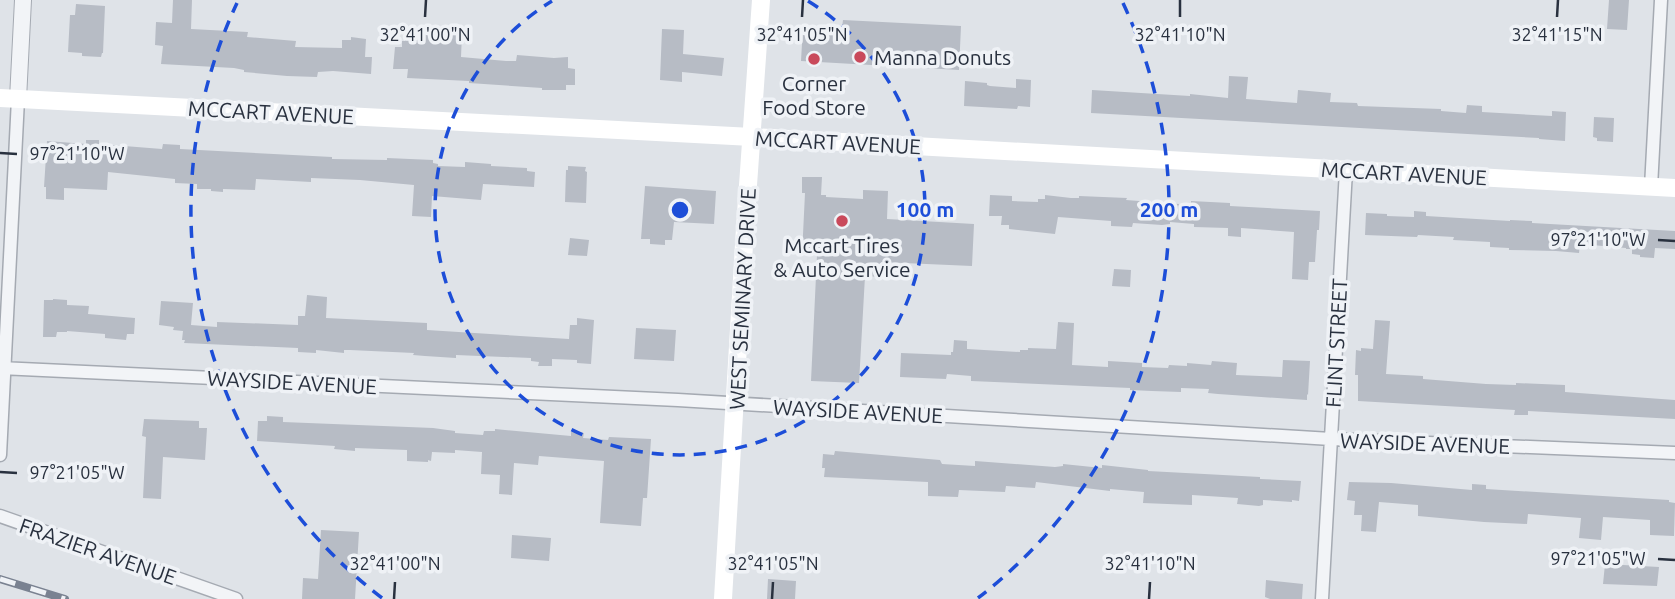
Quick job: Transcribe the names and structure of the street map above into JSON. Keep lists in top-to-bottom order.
{
  "streets": {
    "main road": ["MCCART AVENUE", "WEST SEMINARY DRIVE"],
    "street": ["FLINT STREET", "WAYSIDE AVENUE", "FRAZIER AVENUE"]
  },
  "crossings": [
    ["MCCART AVENUE", "WEST SEMINARY DRIVE"],
    ["MCCART AVENUE", "FLINT STREET"],
    ["WEST SEMINARY DRIVE", "WAYSIDE AVENUE"],
    ["FLINT STREET", "WAYSIDE AVENUE"]
  ],
  "places": ["Manna Donuts", "Corner Food Store", "Mccart Tires & Auto Service"],
  "coordinates": [
    "32°41'00\"N",
    "32°41'05\"N",
    "32°41'10\"N",
    "32°41'15\"N",
    "97°21'10\"W",
    "97°21'05\"W"
  ],
  "rings": ["100 m", "200 m"]
}
